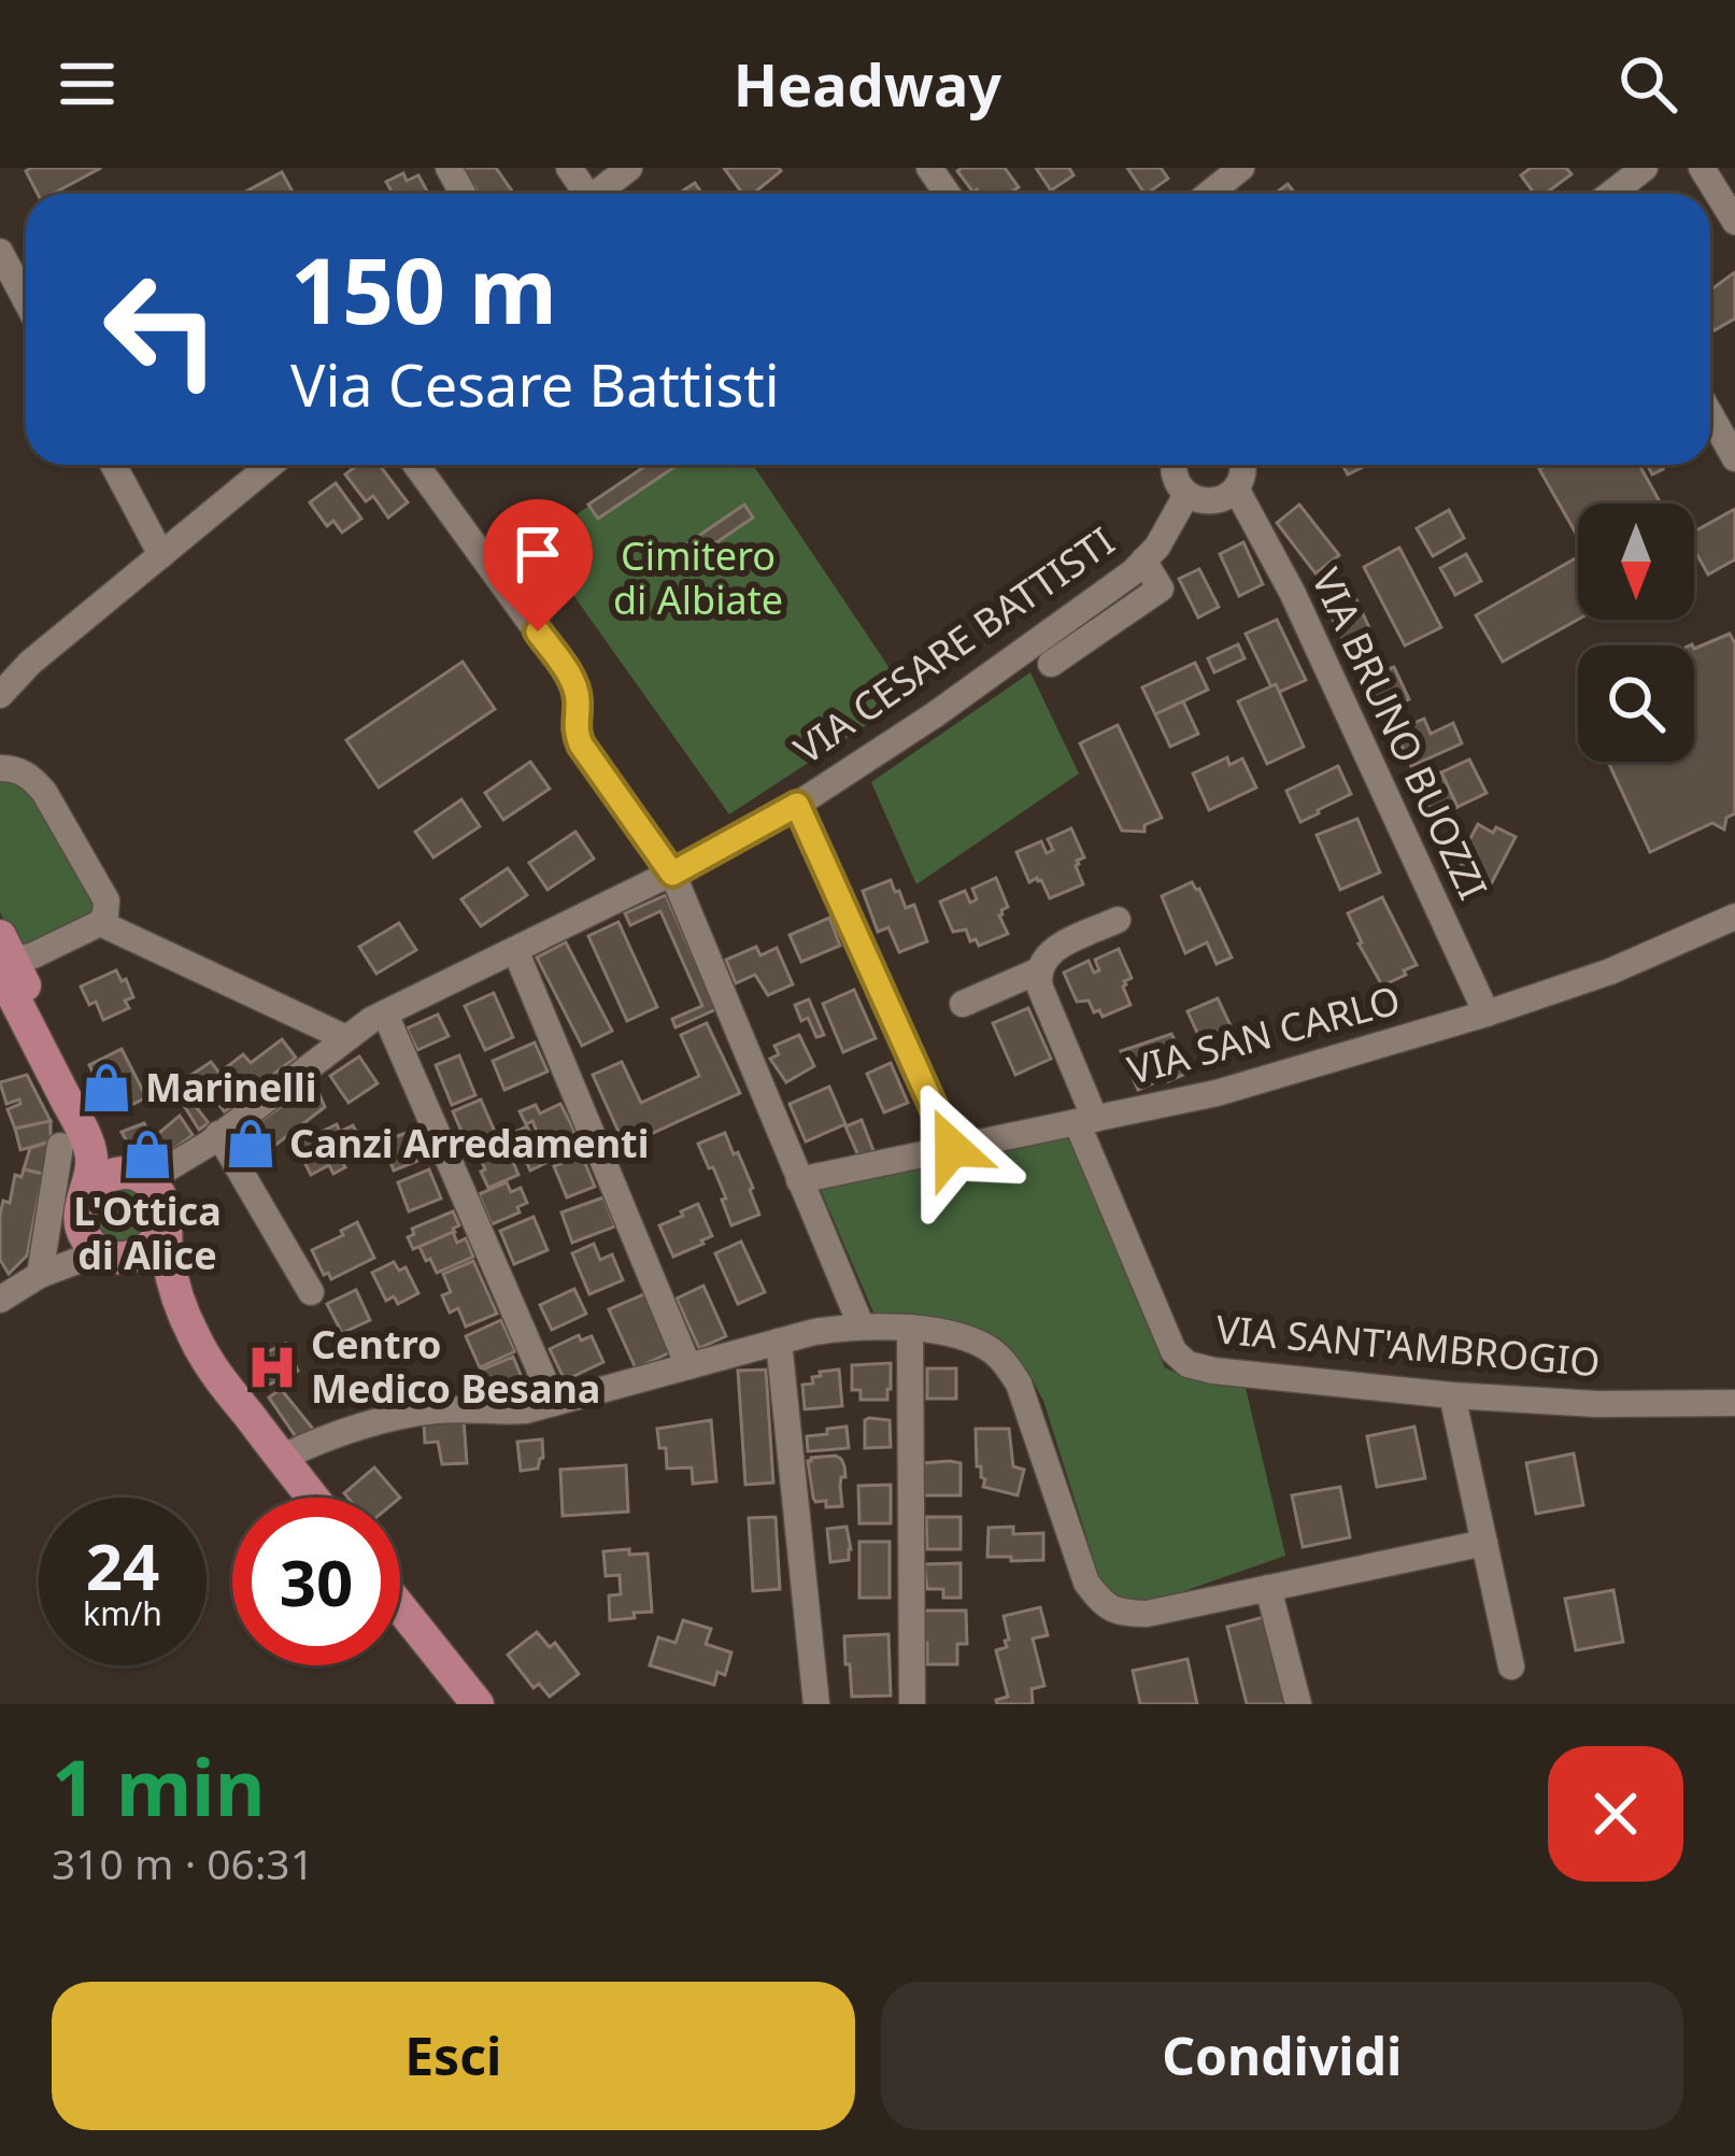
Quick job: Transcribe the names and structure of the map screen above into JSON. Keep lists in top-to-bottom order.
{
  "streets": {
    "street": [
      "VIA CESARE BATTISTI",
      "VIA BRUNO BUOZZI",
      "VIA SAN CARLO",
      "VIA SANT'AMBROGIO"
    ]
  },
  "crossings": [
    ["VIA BRUNO BUOZZI", "VIA SAN CARLO"],
    ["VIA SAN CARLO", "VIA SANT'AMBROGIO"]
  ],
  "parks": ["Cimitero di Albiate"],
  "places": {
    "shop": ["Marinelli", "Canzi Arredamenti", "L'Ottica di Alice"],
    "hospital": ["Centro Medico Besana"]
  },
  "north": "bottom",
  "page": {
    "header": "Headway",
    "turn": ["150 m", "Via Cesare Battisti"],
    "speed": "24 km/h",
    "limit": "30",
    "heading": ["1 min", "310 m · 06:31"],
    "buttons": ["Esci", "Condividi"]
  }
}
